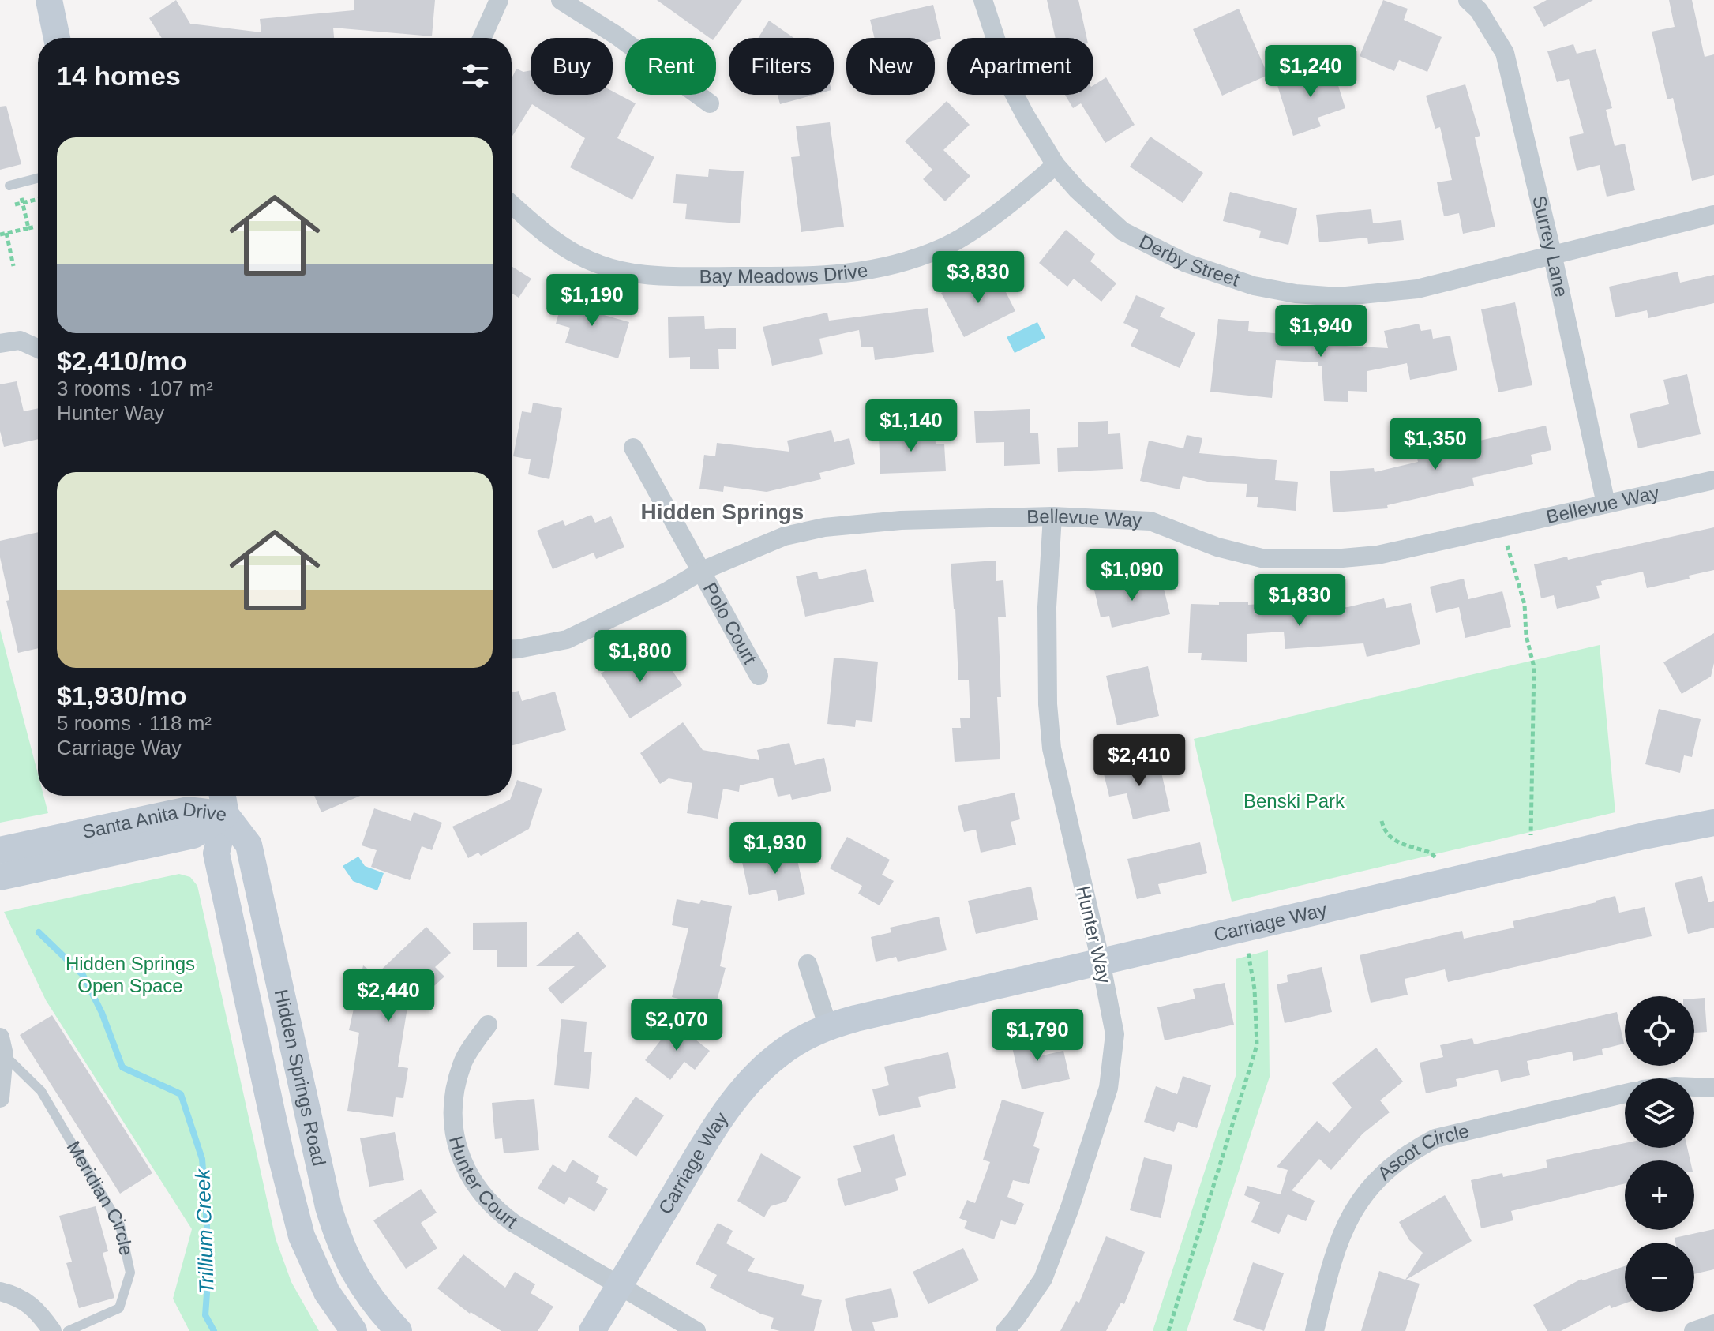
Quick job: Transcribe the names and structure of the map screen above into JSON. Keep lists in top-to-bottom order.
{
  "streets": {
    "main road": ["Santa Anita Drive", "Carriage Way", "Hidden Springs Road"],
    "street": [
      "Surrey Lane",
      "Derby Street",
      "Bay Meadows Drive",
      "Bellevue Way",
      "Polo Court",
      "Hunter Way",
      "Ascot Circle",
      "Hunter Court",
      "Meridian Circle"
    ]
  },
  "crossings": [
    ["Surrey Lane", "Derby Street"],
    ["Surrey Lane", "Bellevue Way"],
    ["Derby Street", "Bay Meadows Drive"],
    ["Bellevue Way", "Polo Court"],
    ["Bellevue Way", "Hunter Way"],
    ["Santa Anita Drive", "Hidden Springs Road"],
    ["Carriage Way", "Hunter Way"],
    ["Carriage Way", "Hunter Court"]
  ],
  "districts": ["Hidden Springs"],
  "water": ["Trillium Creek"],
  "parks": ["Benski Park", "Hidden Springs Open Space"],
  "page": {
    "chip": [
      "Buy",
      "Rent",
      "Filters",
      "New",
      "Apartment"
    ],
    "heading": "14 homes",
    "price": [
      "$1,240",
      "$3,830",
      "$1,190",
      "$1,940",
      "$1,140",
      "$1,350",
      "$1,090",
      "$1,830",
      "$1,800",
      "$2,410",
      "$1,930",
      "$2,440",
      "$2,070",
      "$1,790"
    ],
    "list": [
      {
        "name": "$2,410/mo",
        "note": "3 rooms · 107 m² · Hunter Way"
      },
      {
        "name": "$1,930/mo",
        "note": "5 rooms · 118 m² · Carriage Way"
      }
    ],
    "map_buttons": ["+", "−"]
  }
}
